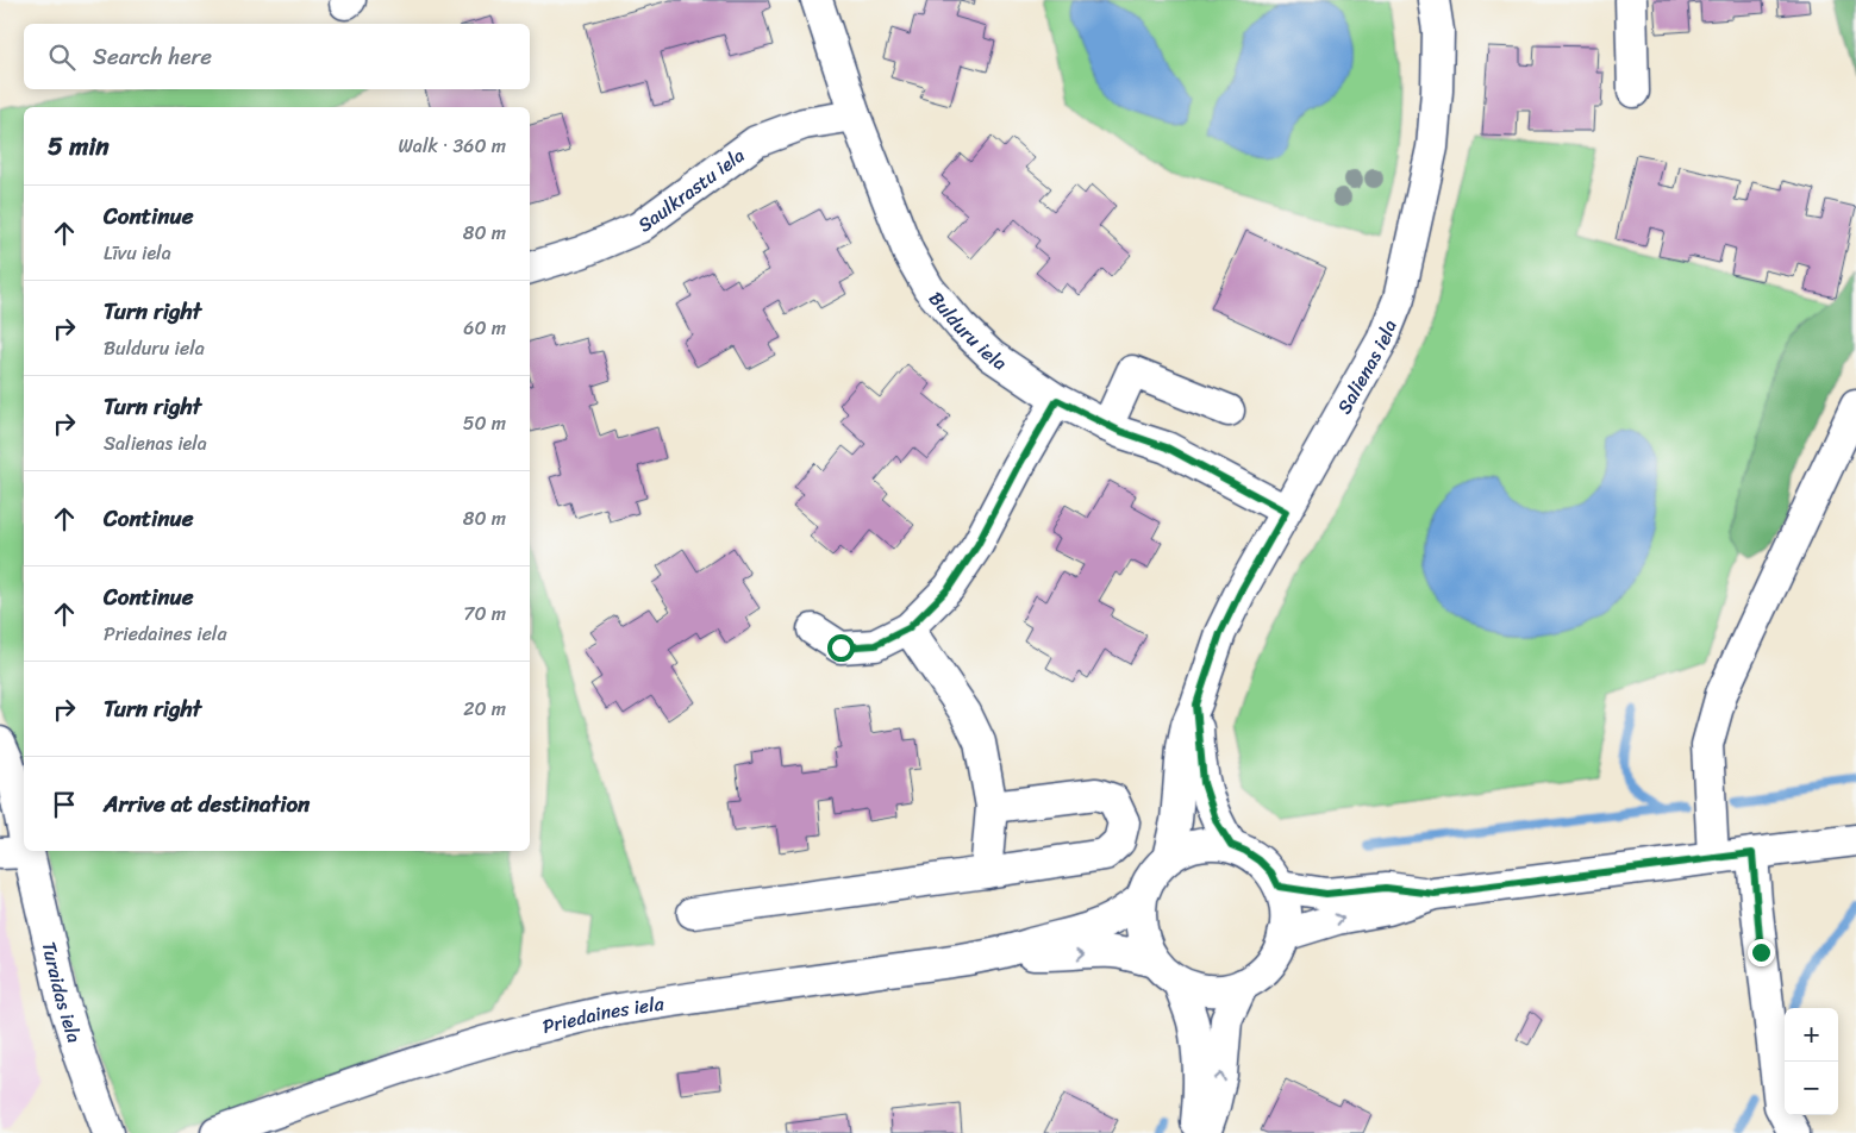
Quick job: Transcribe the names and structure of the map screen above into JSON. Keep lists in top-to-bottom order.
{
  "streets": {
    "street": [
      "Saulkrastu iela",
      "Bulduru iela",
      "Salienas iela",
      "Turaidas iela",
      "Priedaines iela"
    ]
  },
  "crossings": [
    ["Saulkrastu iela", "Bulduru iela"],
    ["Bulduru iela", "Salienas iela"]
  ],
  "page": {
    "search": "Search here",
    "heading": ["5 min", "Walk · 360 m"],
    "list": [
      ["Continue", "Līvu iela", "80 m"],
      ["Turn right", "Bulduru iela", "60 m"],
      ["Turn right", "Salienas iela", "50 m"],
      ["Continue", "80 m"],
      ["Continue", "Priedaines iela", "70 m"],
      ["Turn right", "20 m"],
      "Arrive at destination"
    ],
    "map_buttons": ["+", "−"]
  }
}
